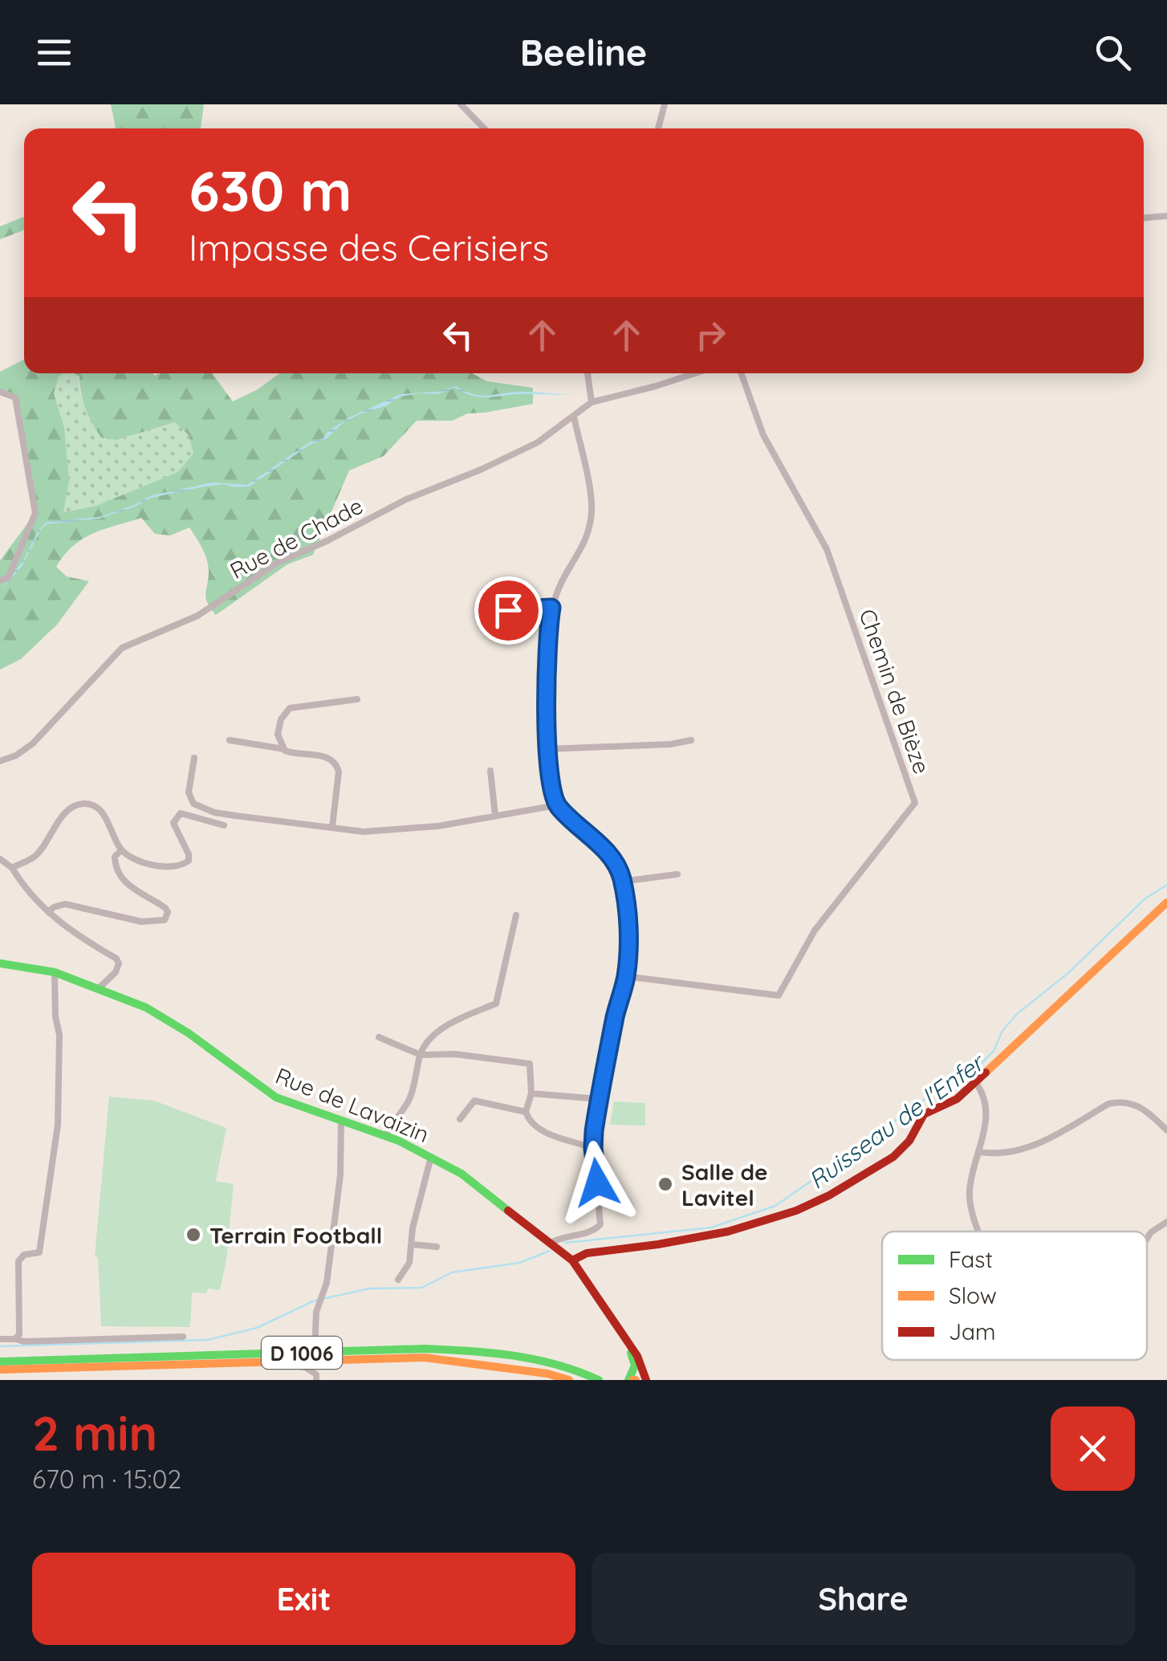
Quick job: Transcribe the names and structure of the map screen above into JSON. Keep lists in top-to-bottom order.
{
  "streets": {
    "main road": ["Rue de Lavaizin", "D 1006"],
    "street": ["Rue de Chade", "Chemin de Bièze"]
  },
  "water": ["Ruisseau de l'Enfer"],
  "places": ["Salle de Lavitel", "Terrain Football"],
  "legend": ["Fast", "Slow", "Jam"],
  "page": {
    "header": "Beeline",
    "turn": ["630 m", "Impasse des Cerisiers"],
    "heading": ["2 min", "670 m · 15:02"],
    "buttons": ["Exit", "Share"]
  }
}
